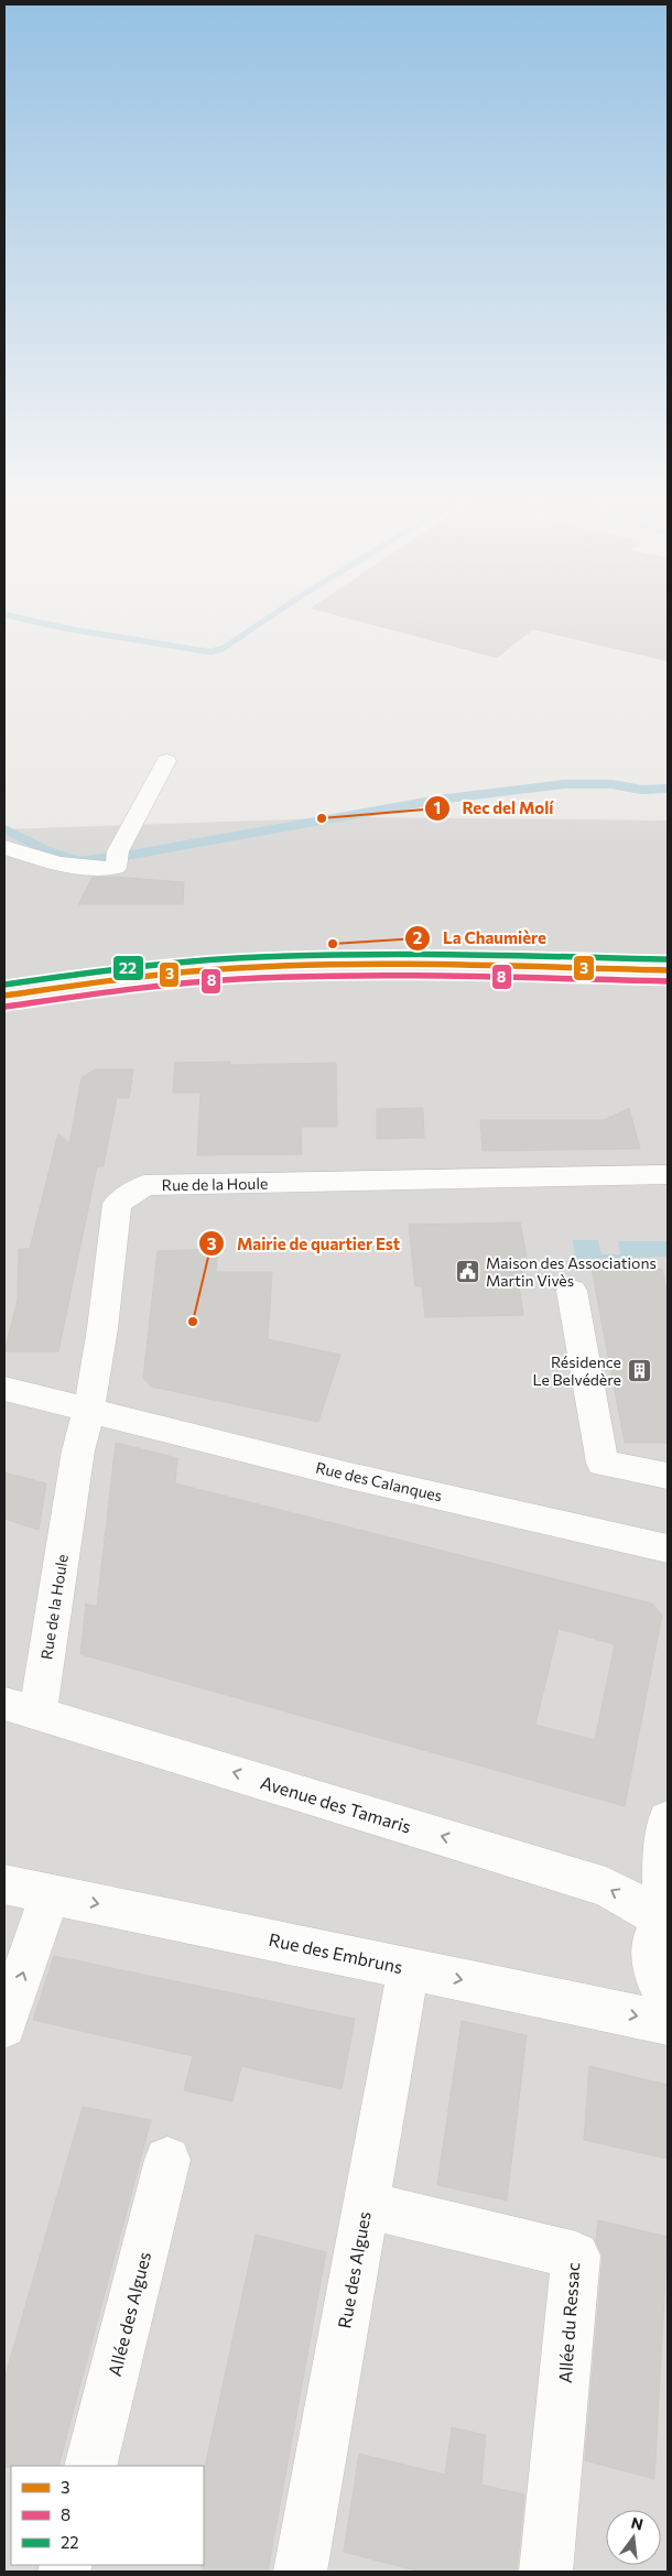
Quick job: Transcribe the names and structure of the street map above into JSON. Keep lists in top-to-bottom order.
{
  "streets": {
    "street": [
      "Rue de la Houle",
      "Rue des Calanques",
      "Avenue des Tamaris",
      "Rue des Embruns",
      "Rue des Algues",
      "Allée des Algues",
      "Allée du Ressac"
    ]
  },
  "crossings": [
    ["Rue de la Houle", "Rue des Calanques"],
    ["Rue de la Houle", "Avenue des Tamaris"],
    ["Rue des Embruns", "Rue des Algues"],
    ["Rue des Algues", "Allée du Ressac"]
  ],
  "one_way": ["Avenue des Tamaris", "Rue des Embruns"],
  "places": {
    "other": ["Rec del Molí", "La Chaumière", "Mairie de quartier Est"],
    "public building": ["Maison des Associations Martin Vivès"],
    "building": ["Résidence Le Belvédère"]
  },
  "lines": ["transit line 22", "transit line 3", "transit line 8"],
  "legend": ["3", "8", "22"],
  "north": "top"
}
